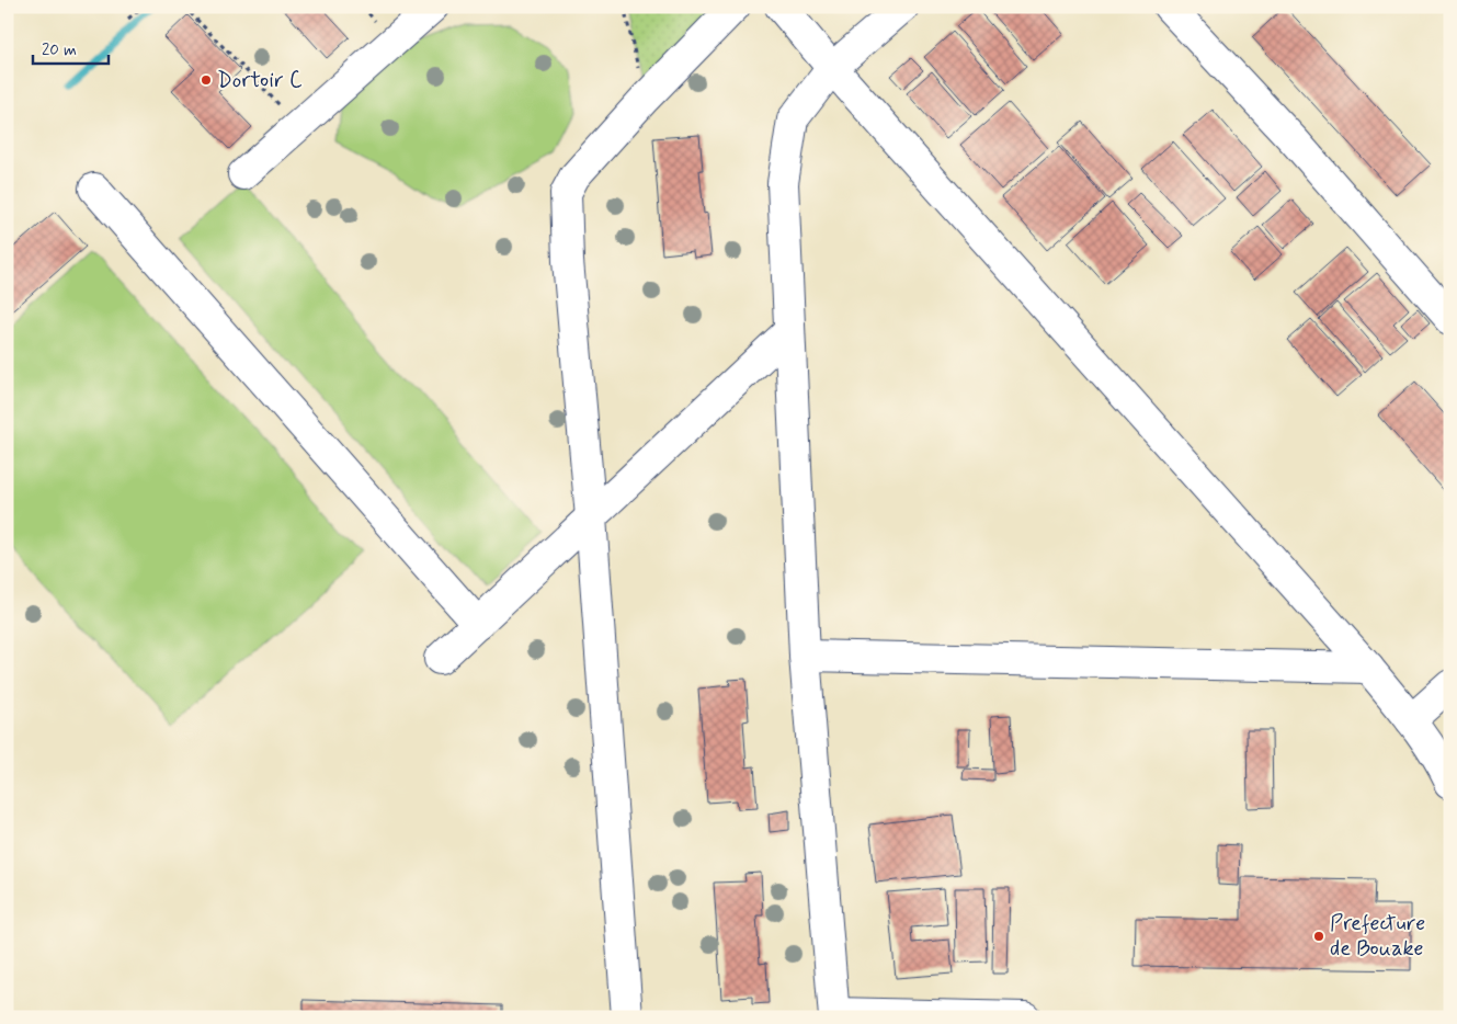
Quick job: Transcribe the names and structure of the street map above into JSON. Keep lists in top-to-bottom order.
{
  "places": ["Dortoir C", "Prefecture de Bouake"],
  "scale_bar": "20 m"
}
